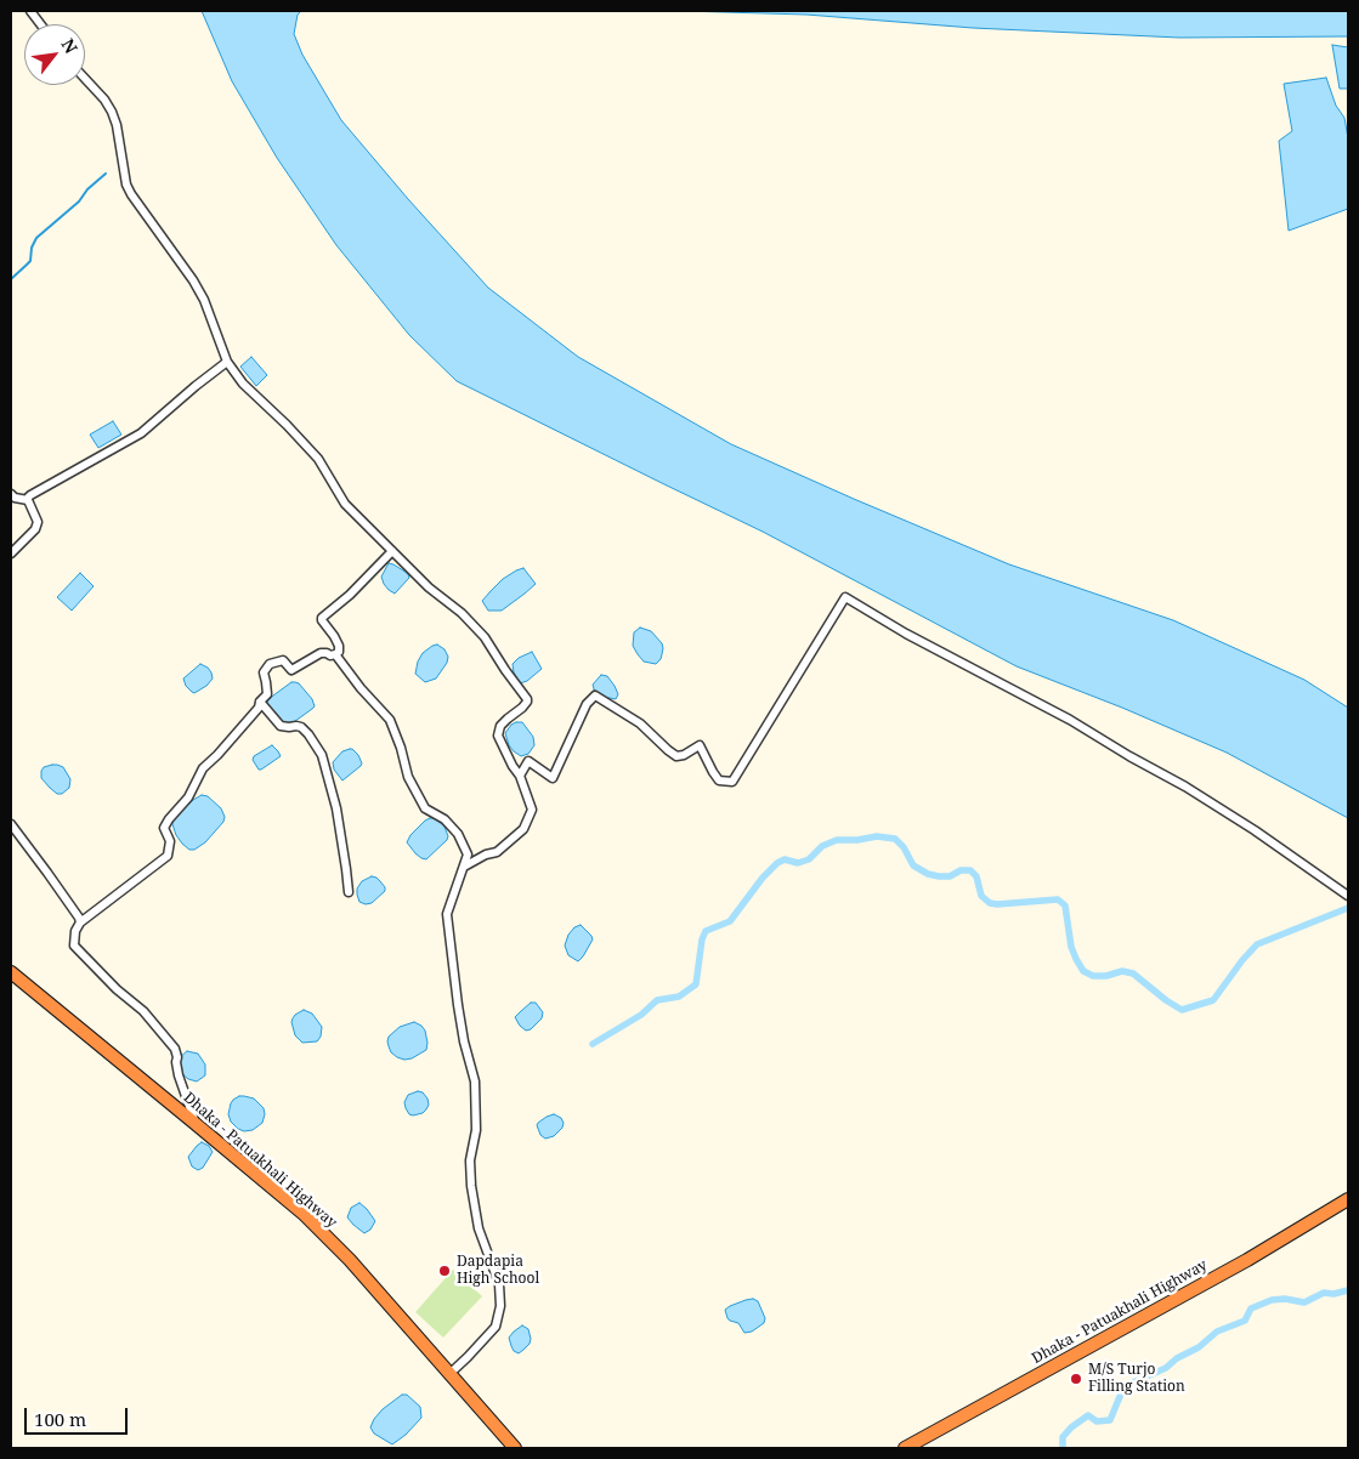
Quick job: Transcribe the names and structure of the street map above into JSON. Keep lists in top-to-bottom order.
{
  "streets": {
    "highway": ["Dhaka - Patuakhali Highway"]
  },
  "places": ["Dapdapia High School", "M/S Turjo Filling Station"],
  "scale_bar": "100 m",
  "north": "top right"
}
